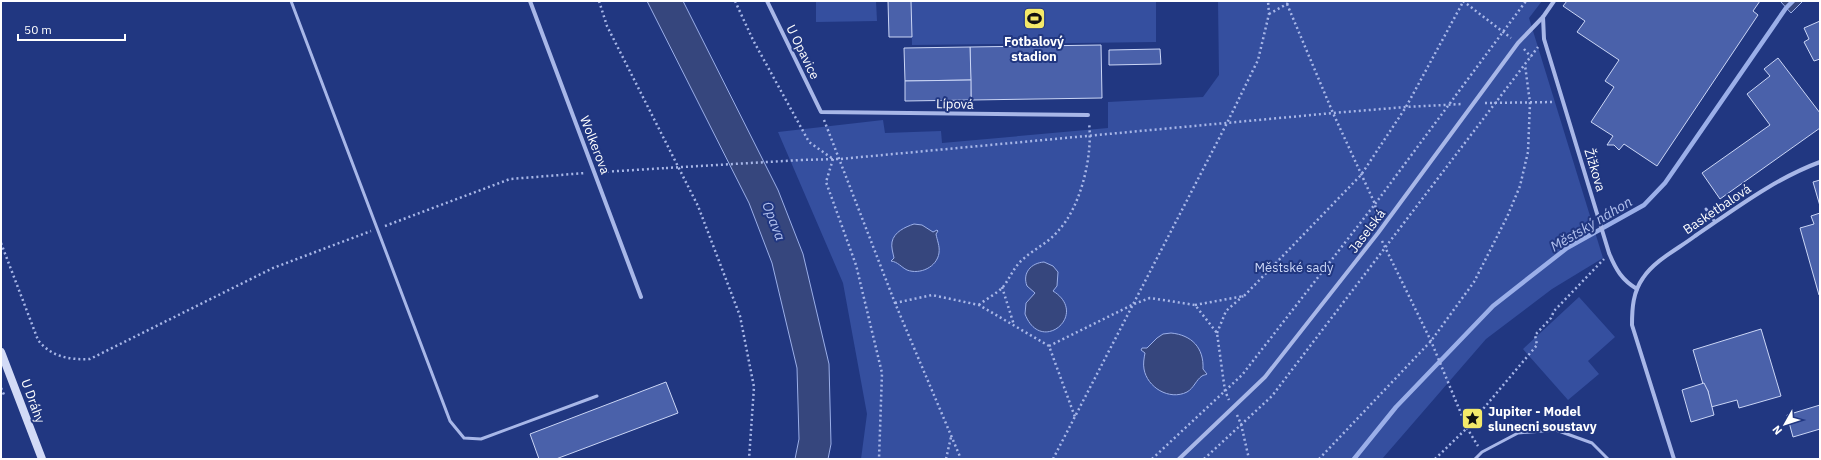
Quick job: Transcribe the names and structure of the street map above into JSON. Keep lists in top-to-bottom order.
{
  "streets": {
    "street": [
      "U Opavice",
      "Lípová",
      "Wolkerova",
      "Žižkova",
      "Basketbalová",
      "Jaselská",
      "U Dráhy"
    ]
  },
  "crossings": [
    ["U Opavice", "Lípová"],
    ["Žižkova", "Basketbalová"],
    ["Žižkova", "Jaselská"]
  ],
  "water": ["Opava", "Městský náhon"],
  "parks": ["Městské sady"],
  "places": {
    "sports": ["Fotbalový stadion"],
    "place": ["Jupiter - Model slunecni soustavy"]
  },
  "scale_bar": "50 m",
  "north": "bottom left"
}
